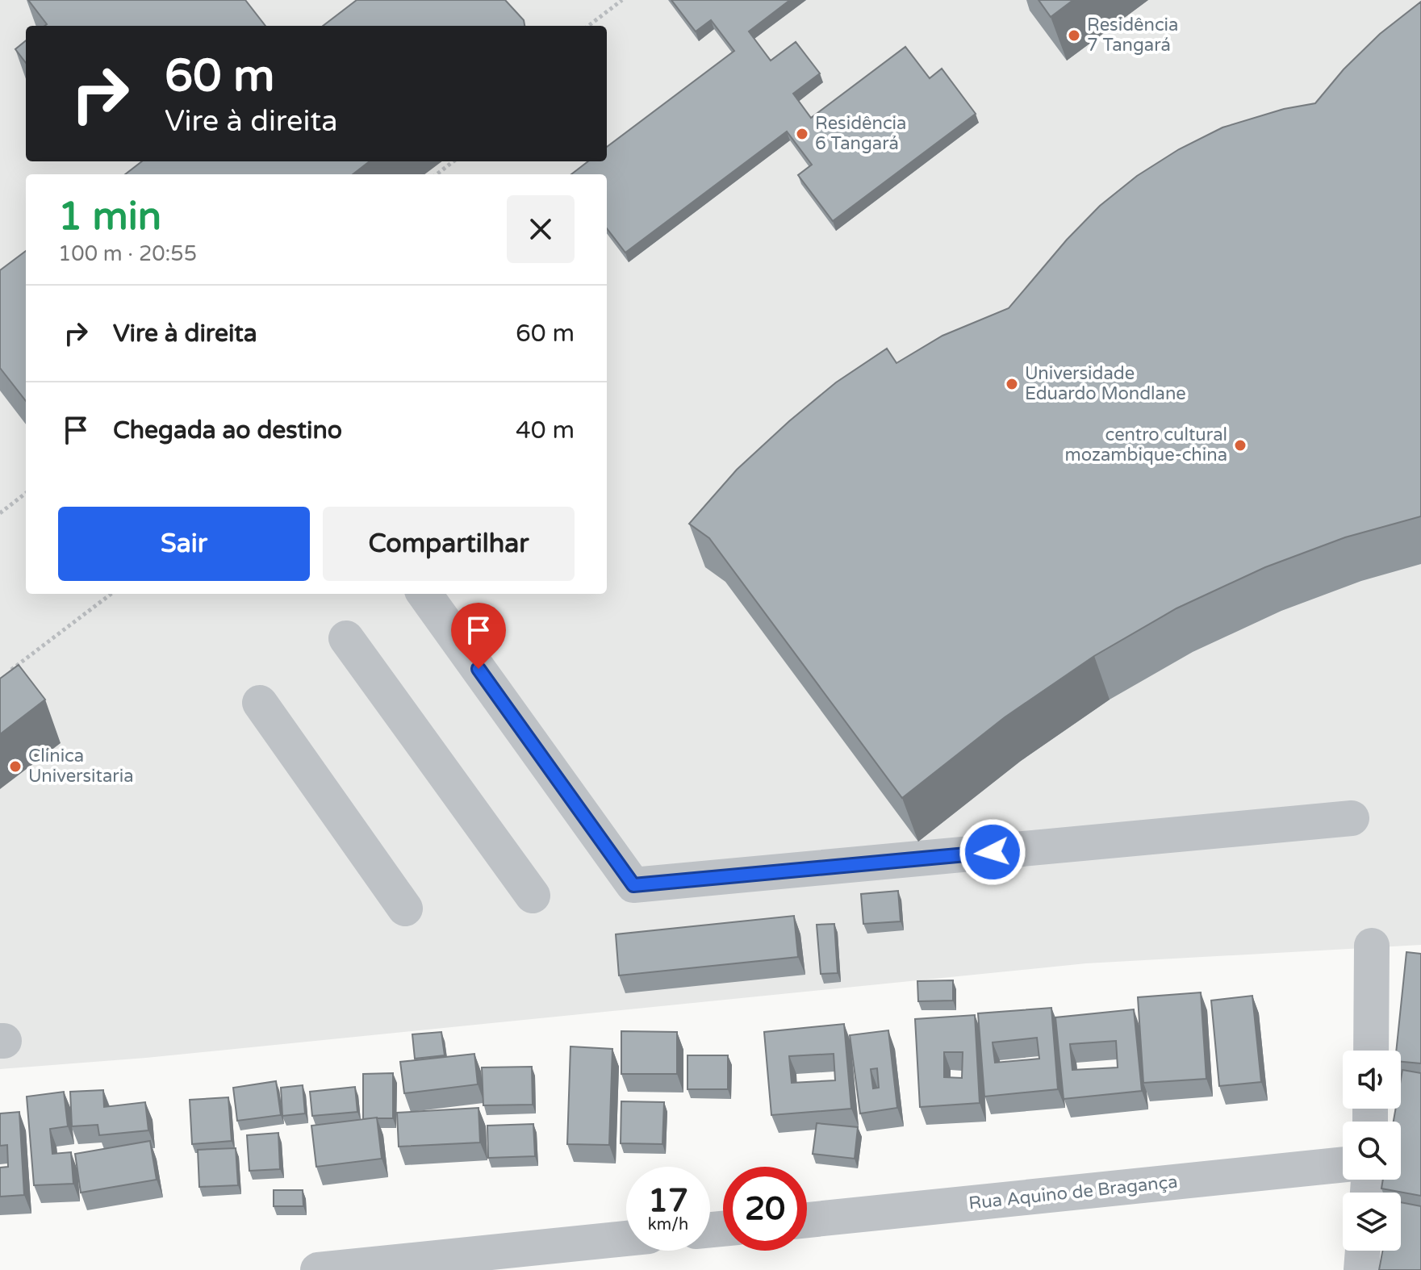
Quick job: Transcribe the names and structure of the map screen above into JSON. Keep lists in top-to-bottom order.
{
  "streets": {
    "street": ["Rua Aquino de Bragança"]
  },
  "places": [
    "Residência 7 Tangará",
    "Residência 6 Tangará",
    "Universidade Eduardo Mondlane",
    "centro cultural mozambique-china",
    "Clinica Universitaria"
  ],
  "page": {
    "turn": ["60 m", "Vire à direita"],
    "heading": ["1 min", "100 m · 20:55"],
    "list": [
      {
        "name": "Vire à direita",
        "value": "60 m"
      },
      {
        "name": "Chegada ao destino",
        "value": "40 m"
      }
    ],
    "buttons": ["Sair", "Compartilhar"],
    "speed": "17 km/h",
    "limit": "20"
  }
}
